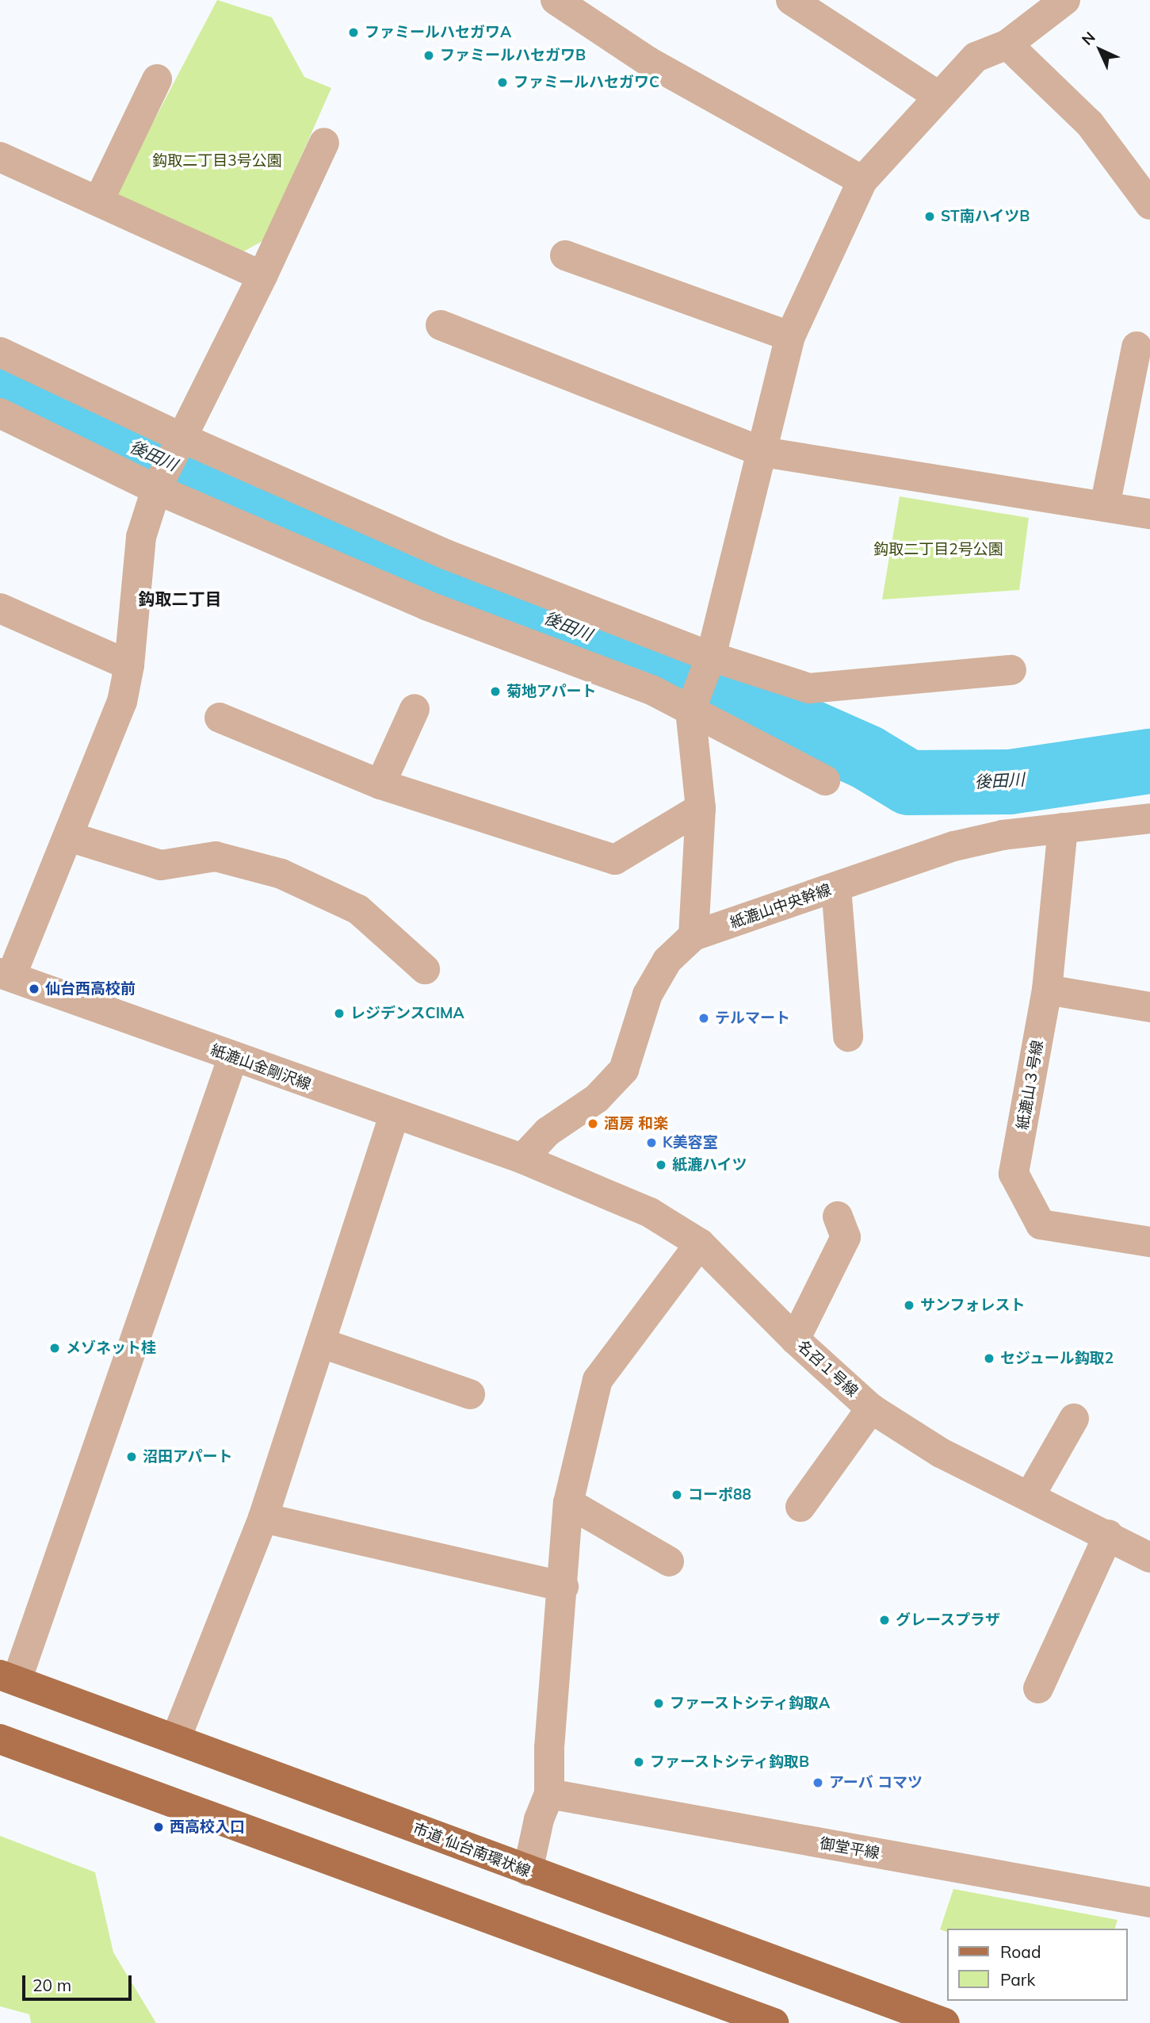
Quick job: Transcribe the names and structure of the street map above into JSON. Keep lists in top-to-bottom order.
{
  "streets": {
    "main road": ["市道 仙台南環状線"],
    "street": [
      "紙漉山中央幹線",
      "紙漉山金剛沢線",
      "紙漉山３号線",
      "名召１号線",
      "御堂平線"
    ]
  },
  "crossings": [
    ["紙漉山中央幹線", "紙漉山金剛沢線"],
    ["紙漉山中央幹線", "紙漉山３号線"],
    ["紙漉山中央幹線", "名召１号線"],
    ["紙漉山金剛沢線", "名召１号線"]
  ],
  "districts": ["鈎取二丁目"],
  "water": ["後田川"],
  "parks": ["鈎取二丁目3号公園", "鈎取二丁目2号公園"],
  "places": [
    "ファミールハセガワA",
    "ファミールハセガワB",
    "ファミールハセガワC",
    "ST南ハイツB",
    "菊地アパート",
    "仙台西高校前",
    "レジデンスCIMA",
    "テルマート",
    "酒房 和楽",
    "K美容室",
    "紙漉ハイツ",
    "サンフォレスト",
    "メゾネット桂",
    "セジュール鈎取2",
    "沼田アパート",
    "コーポ88",
    "グレースプラザ",
    "ファーストシティ鈎取A",
    "ファーストシティ鈎取B",
    "アーバ コマツ",
    "西高校入口"
  ],
  "legend": ["Road", "Park"],
  "scale_bar": "20 m",
  "north": "top left"
}
